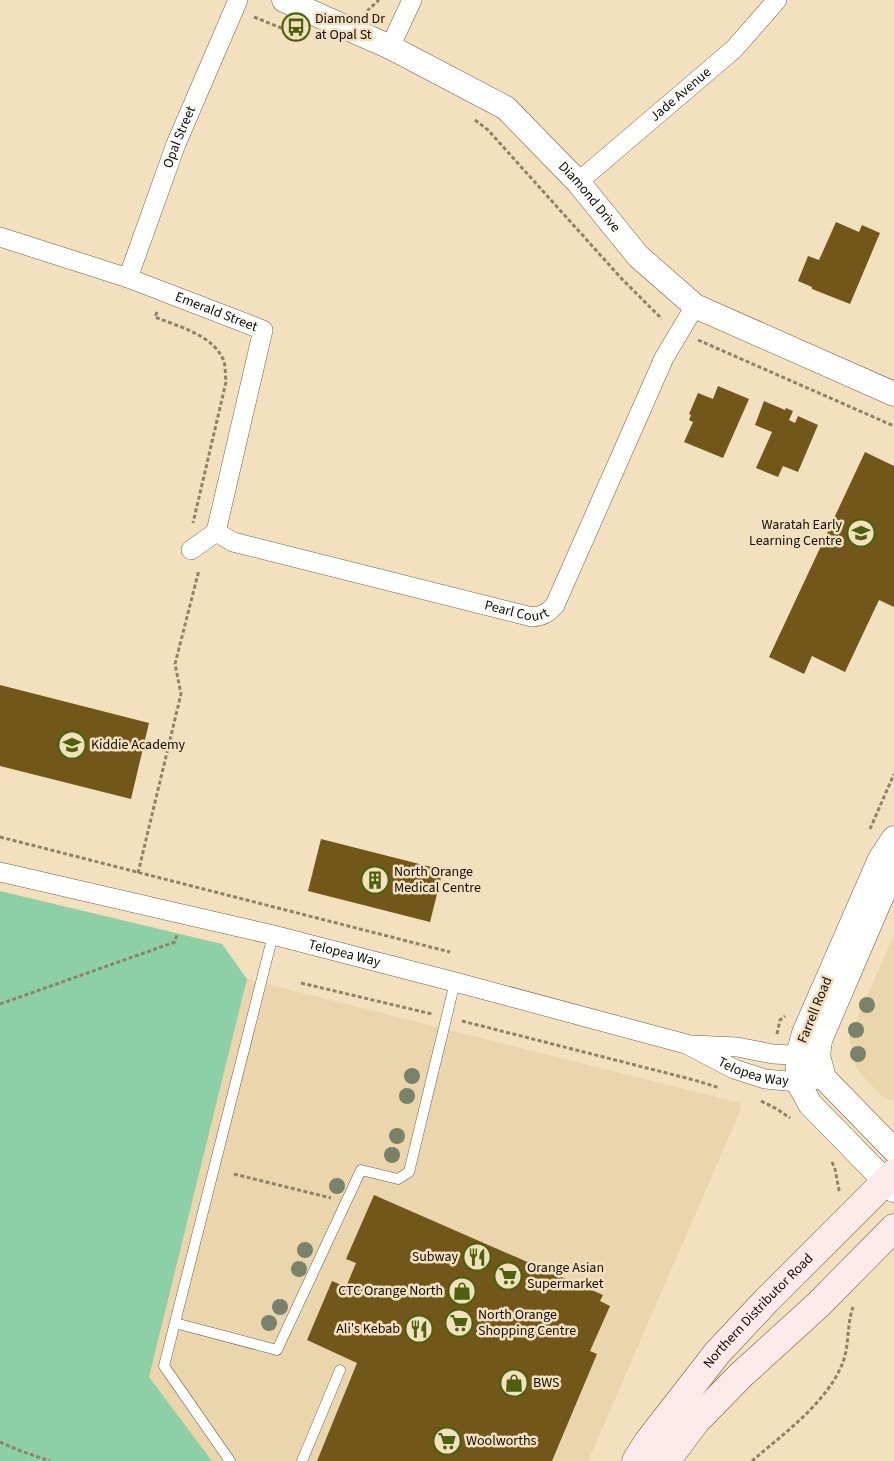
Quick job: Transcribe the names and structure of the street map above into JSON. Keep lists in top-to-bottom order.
{
  "streets": {
    "main road": ["Northern Distributor Road"],
    "street": [
      "Jade Avenue",
      "Opal Street",
      "Diamond Drive",
      "Emerald Street",
      "Pearl Court",
      "Telopea Way",
      "Farrell Road"
    ]
  },
  "crossings": [
    ["Jade Avenue", "Diamond Drive"],
    ["Opal Street", "Emerald Street"],
    ["Diamond Drive", "Pearl Court"],
    ["Emerald Street", "Pearl Court"],
    ["Telopea Way", "Farrell Road"],
    ["Farrell Road", "Northern Distributor Road"]
  ],
  "places": {
    "bus stop": ["Diamond Dr at Opal St"],
    "school or university": ["Waratah Early Learning Centre", "Kiddie Academy"],
    "building": ["North Orange Medical Centre"],
    "restaurant": ["Subway", "Ali's Kebab"],
    "supermarket": ["Orange Asian Supermarket", "North Orange Shopping Centre", "Woolworths"],
    "shop": ["CTC Orange North", "BWS"]
  }
}
